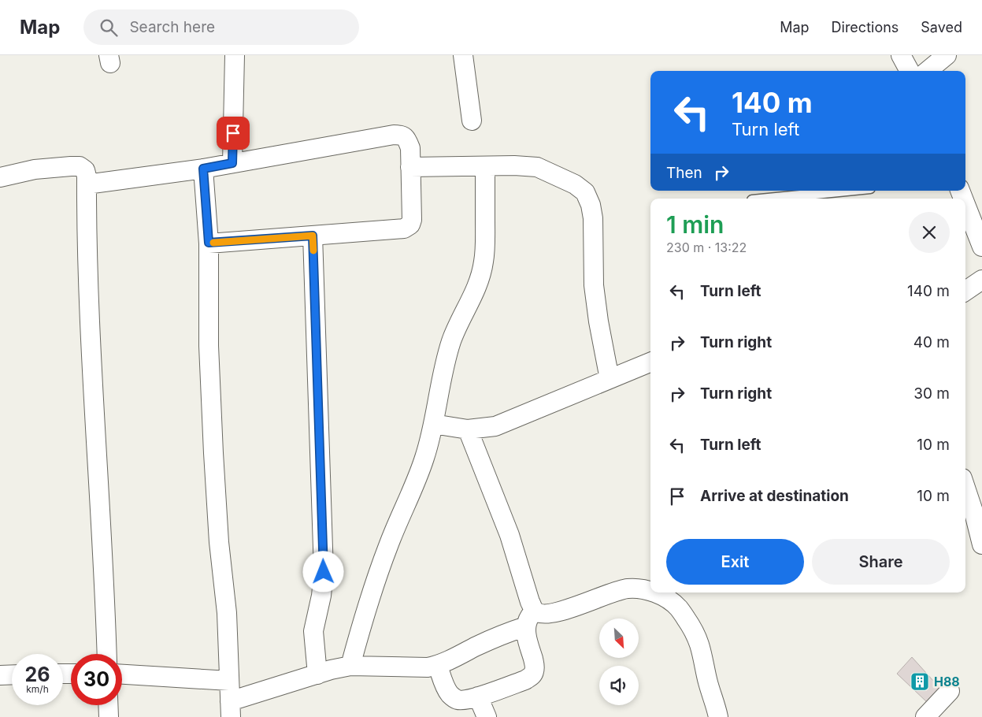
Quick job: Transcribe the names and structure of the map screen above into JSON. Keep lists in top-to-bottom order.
{
  "places": {
    "building": ["H88"]
  },
  "north": "bottom right",
  "page": {
    "header": "Map",
    "search": "Search here",
    "nav": ["Map", "Directions", "Saved"],
    "turn": ["140 m", "Turn left"],
    "then": "Then",
    "heading": ["1 min", "230 m · 13:22"],
    "list": [
      {
        "name": "Turn left",
        "value": "140 m"
      },
      {
        "name": "Turn right",
        "value": "40 m"
      },
      {
        "name": "Turn right",
        "value": "30 m"
      },
      {
        "name": "Turn left",
        "value": "10 m"
      },
      {
        "name": "Arrive at destination",
        "value": "10 m"
      }
    ],
    "buttons": ["Exit", "Share"],
    "speed": "26 km/h",
    "limit": "30"
  }
}
